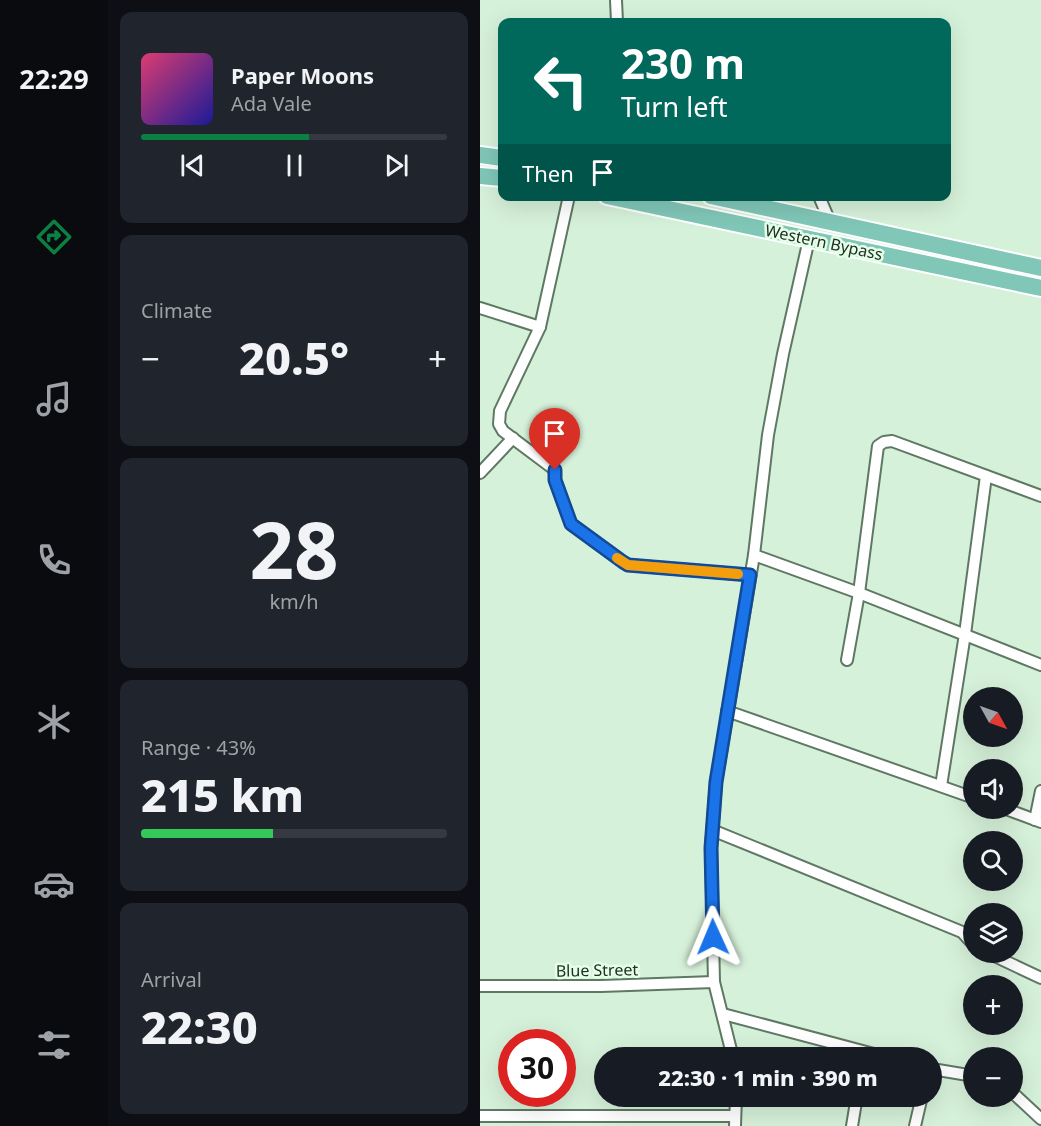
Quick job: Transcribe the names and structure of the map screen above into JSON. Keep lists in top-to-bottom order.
{
  "streets": {
    "main road": ["Western Bypass"],
    "street": ["Blue Street"]
  },
  "north": "bottom right",
  "page": {
    "tabs": "22:29",
    "turn": ["230 m", "Turn left"],
    "song": ["Paper Moons", "Ada Vale"],
    "then": "Then",
    "tile": [
      "Climate",
      ["28", "km/h"],
      ["Range · 43%", "215 km"],
      ["Arrival", "22:30"]
    ],
    "heat": ["−", "20.5°", "+"],
    "map_buttons": ["+", "−"],
    "limit": "30",
    "trip": "22:30 · 1 min · 390 m"
  }
}
